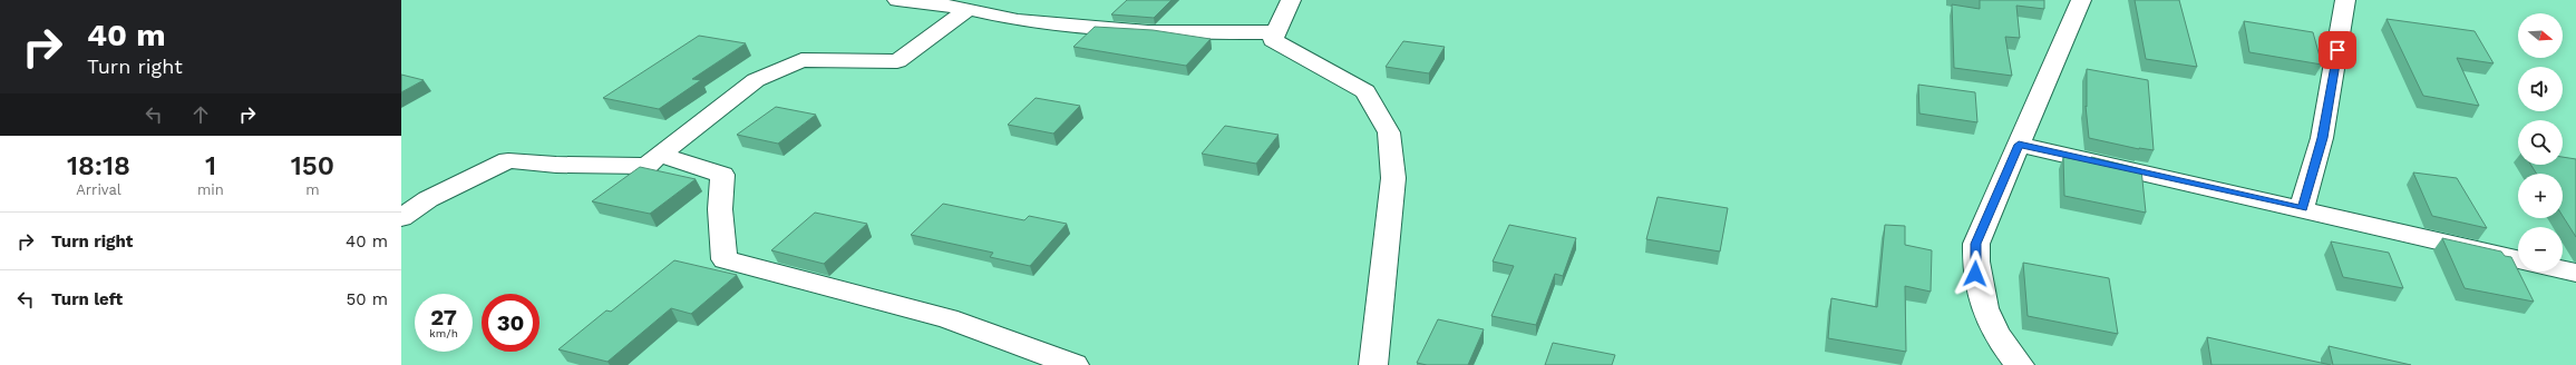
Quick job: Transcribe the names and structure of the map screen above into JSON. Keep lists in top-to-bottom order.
{
  "north": "right",
  "page": {
    "turn": ["40 m", "Turn right"],
    "map_buttons": ["+", "−"],
    "eta": [
      "18:18",
      "Arrival",
      "1",
      "min",
      "150",
      "m"
    ],
    "list": [
      {
        "name": "Turn right",
        "value": "40 m"
      },
      {
        "name": "Turn left",
        "value": "50 m"
      }
    ],
    "speed": "27 km/h",
    "limit": "30"
  }
}
